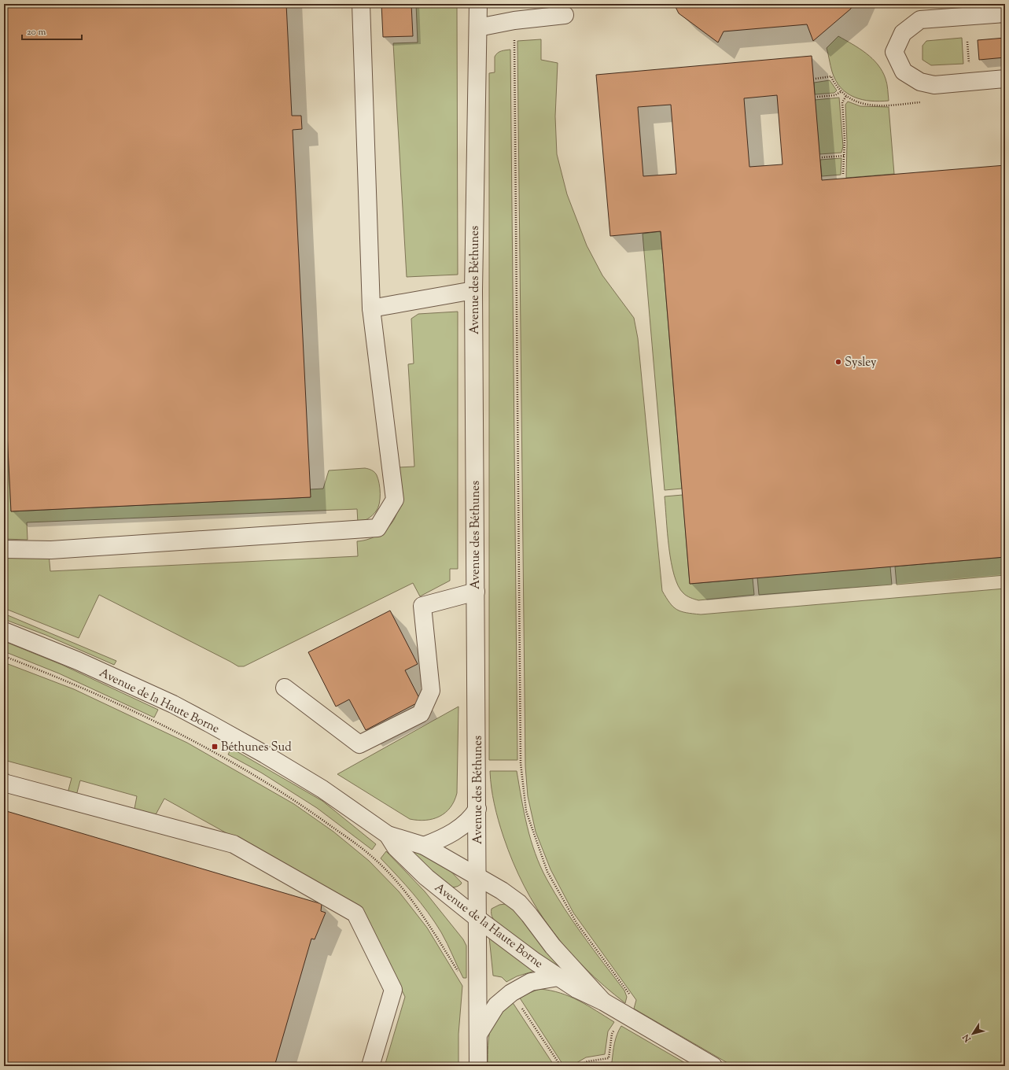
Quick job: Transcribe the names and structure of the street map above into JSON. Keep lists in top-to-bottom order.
{
  "streets": {
    "street": ["Avenue des Béthunes", "Avenue de la Haute Borne"]
  },
  "crossings": [
    ["Avenue des Béthunes", "Avenue de la Haute Borne"]
  ],
  "places": {
    "other": ["Sysley"],
    "transit": ["Béthunes Sud"]
  },
  "scale_bar": "20 m",
  "north": "bottom left"
}
